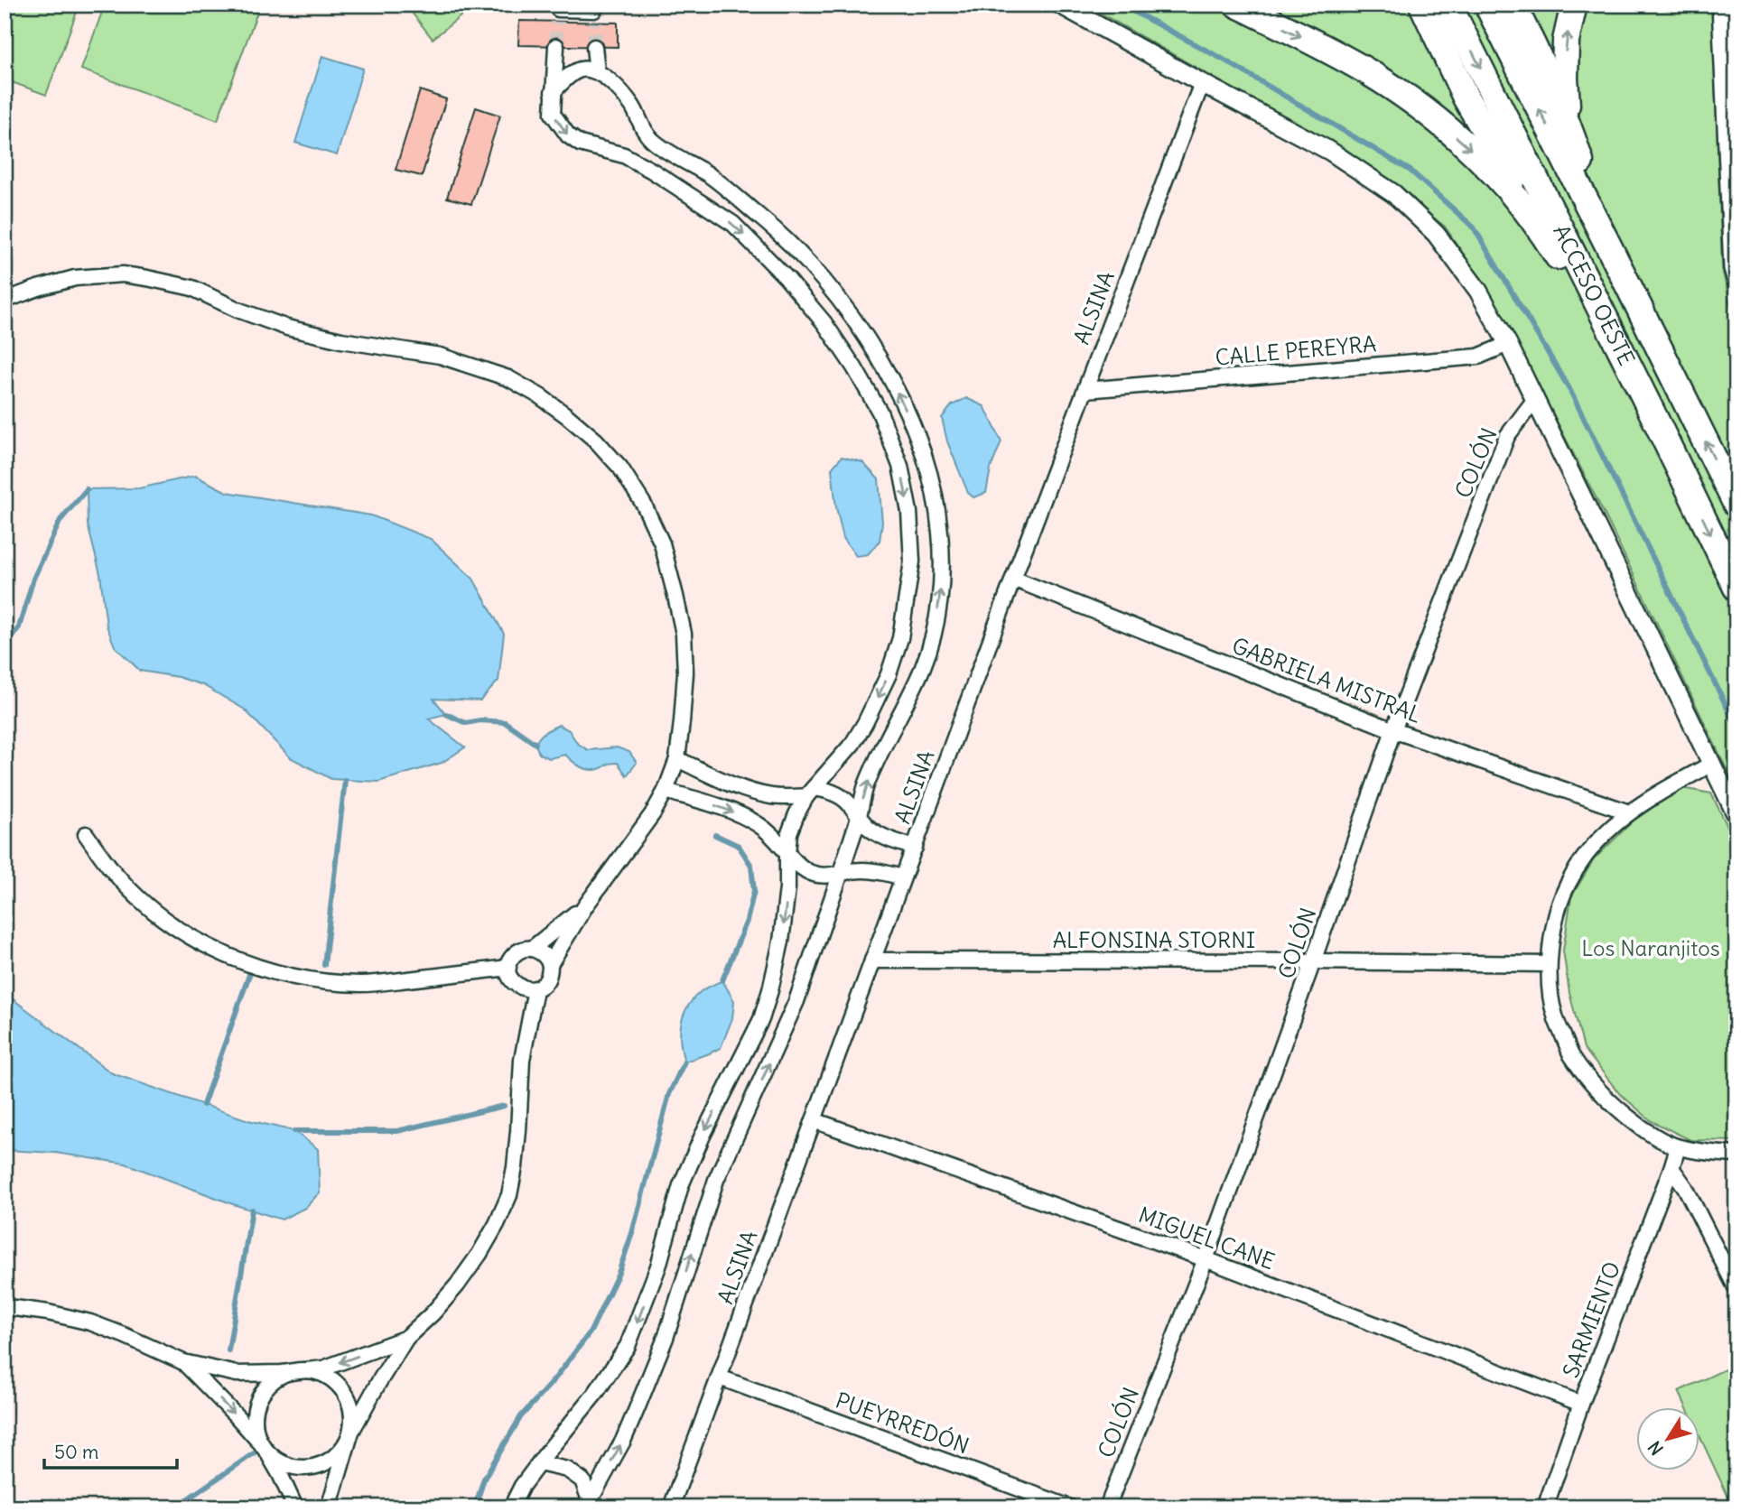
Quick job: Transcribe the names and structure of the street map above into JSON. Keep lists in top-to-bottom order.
{
  "streets": {
    "highway": ["ACCESO OESTE"],
    "street": [
      "ALSINA",
      "CALLE PEREYRA",
      "COLÓN",
      "GABRIELA MISTRAL",
      "ALFONSINA STORNI",
      "MIGUEL CANE",
      "SARMIENTO",
      "PUEYRREDÓN"
    ]
  },
  "crossings": [
    ["ALSINA", "CALLE PEREYRA"],
    ["ALSINA", "GABRIELA MISTRAL"],
    ["ALSINA", "ALFONSINA STORNI"],
    ["ALSINA", "MIGUEL CANE"],
    ["ALSINA", "PUEYRREDÓN"],
    ["COLÓN", "GABRIELA MISTRAL"],
    ["COLÓN", "ALFONSINA STORNI"],
    ["COLÓN", "MIGUEL CANE"],
    ["MIGUEL CANE", "SARMIENTO"]
  ],
  "parks": ["Los Naranjitos"],
  "scale_bar": "50 m",
  "north": "bottom left"
}
